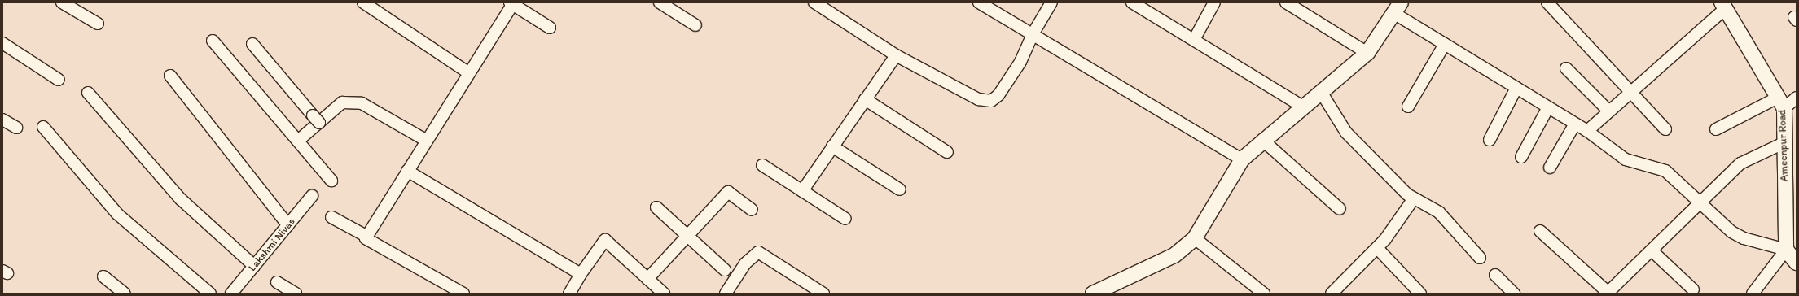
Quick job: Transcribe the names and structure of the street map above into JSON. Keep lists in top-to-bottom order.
{
  "streets": {
    "street": ["Ameenpur Road", "Lakshmi Nivas"]
  }
}
